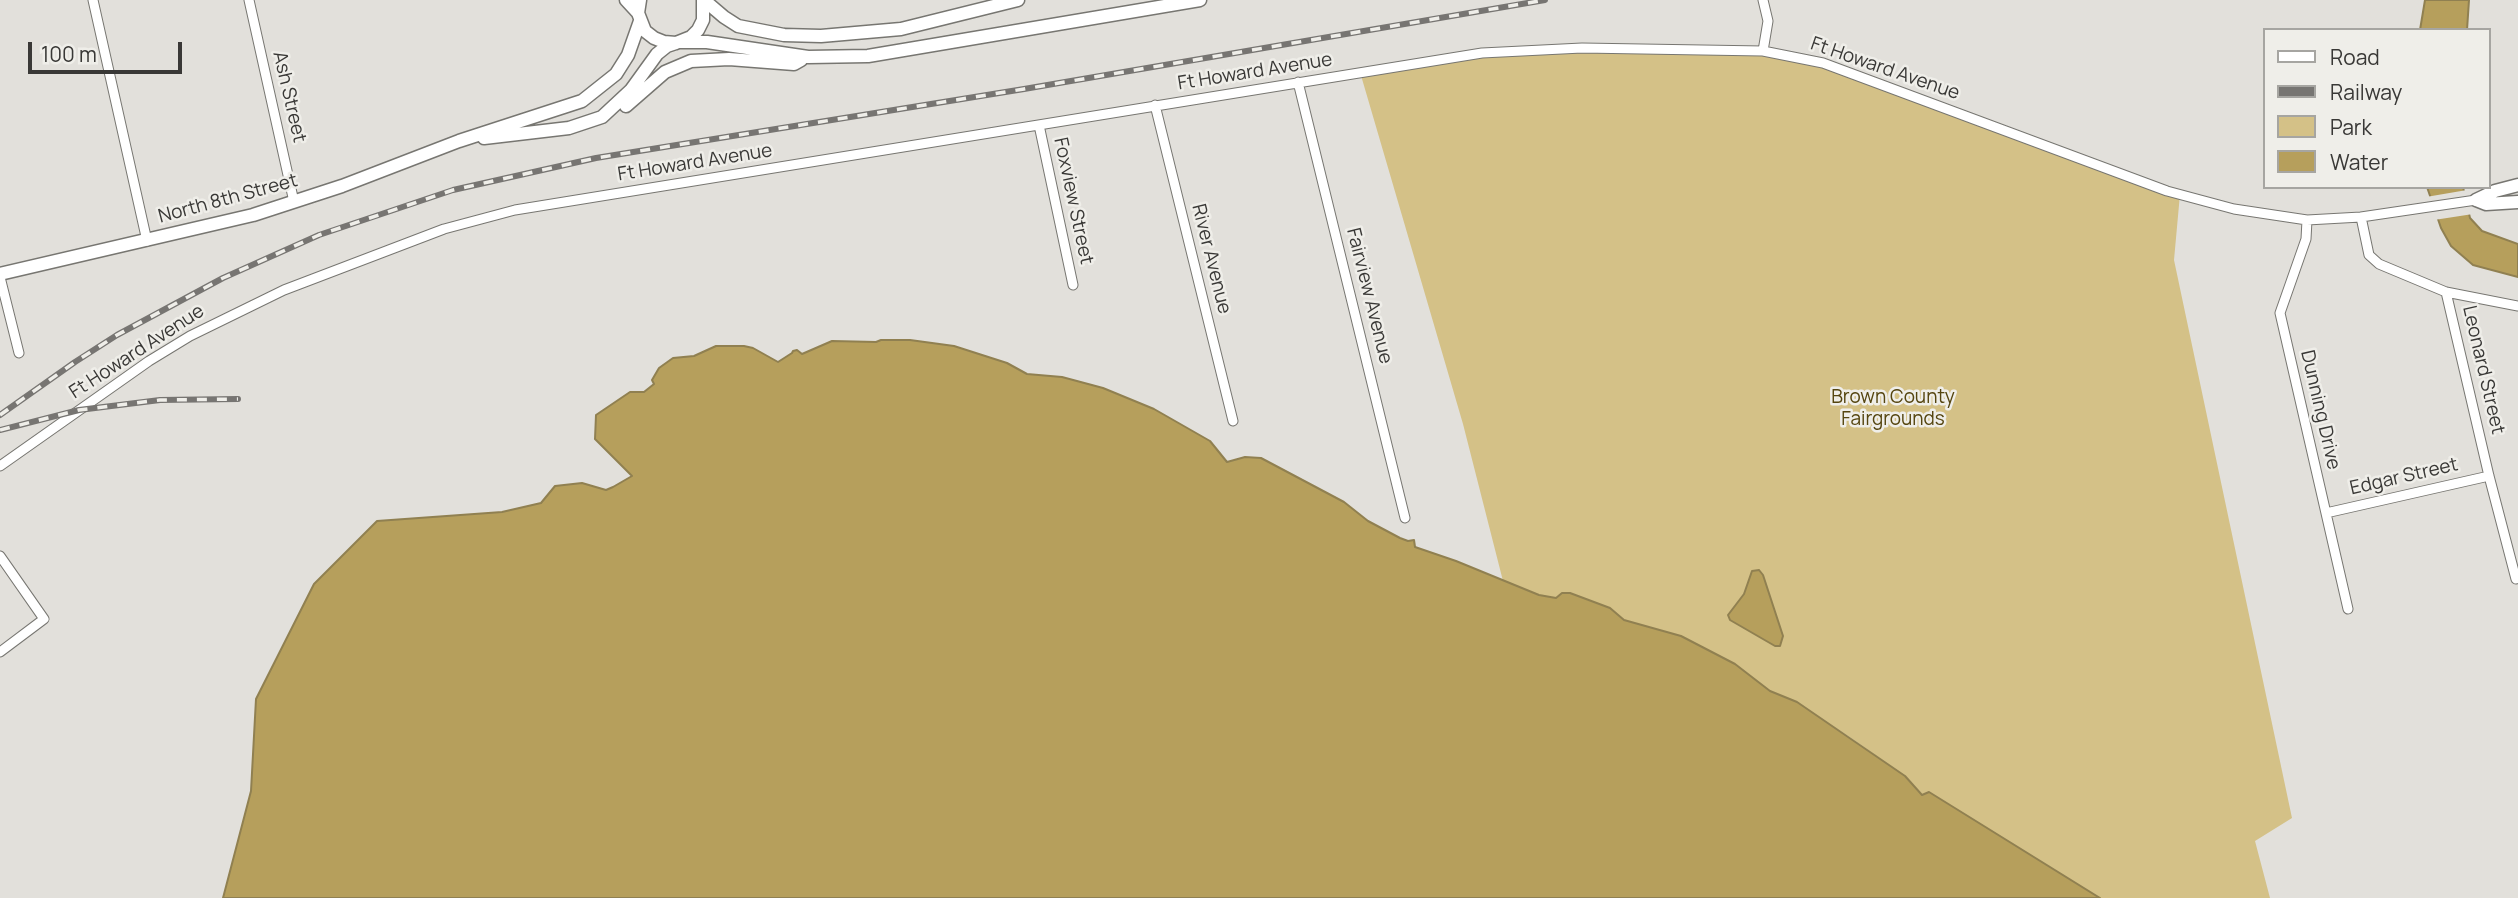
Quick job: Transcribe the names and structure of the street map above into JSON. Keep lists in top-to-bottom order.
{
  "streets": {
    "main road": ["North 8th Street"],
    "street": [
      "Ft Howard Avenue",
      "Ash Street",
      "Foxview Street",
      "River Avenue",
      "Fairview Avenue",
      "Leonard Street",
      "Dunning Drive",
      "Edgar Street"
    ]
  },
  "crossings": [
    ["Ft Howard Avenue", "Foxview Street"],
    ["Ft Howard Avenue", "River Avenue"],
    ["Ft Howard Avenue", "Fairview Avenue"],
    ["Ft Howard Avenue", "Dunning Drive"],
    ["Ash Street", "North 8th Street"],
    ["Leonard Street", "Edgar Street"],
    ["Dunning Drive", "Edgar Street"]
  ],
  "parks": ["Brown County Fairgrounds"],
  "legend": [
    "Road",
    "Railway",
    "Park",
    "Water"
  ],
  "scale_bar": "100 m"
}
